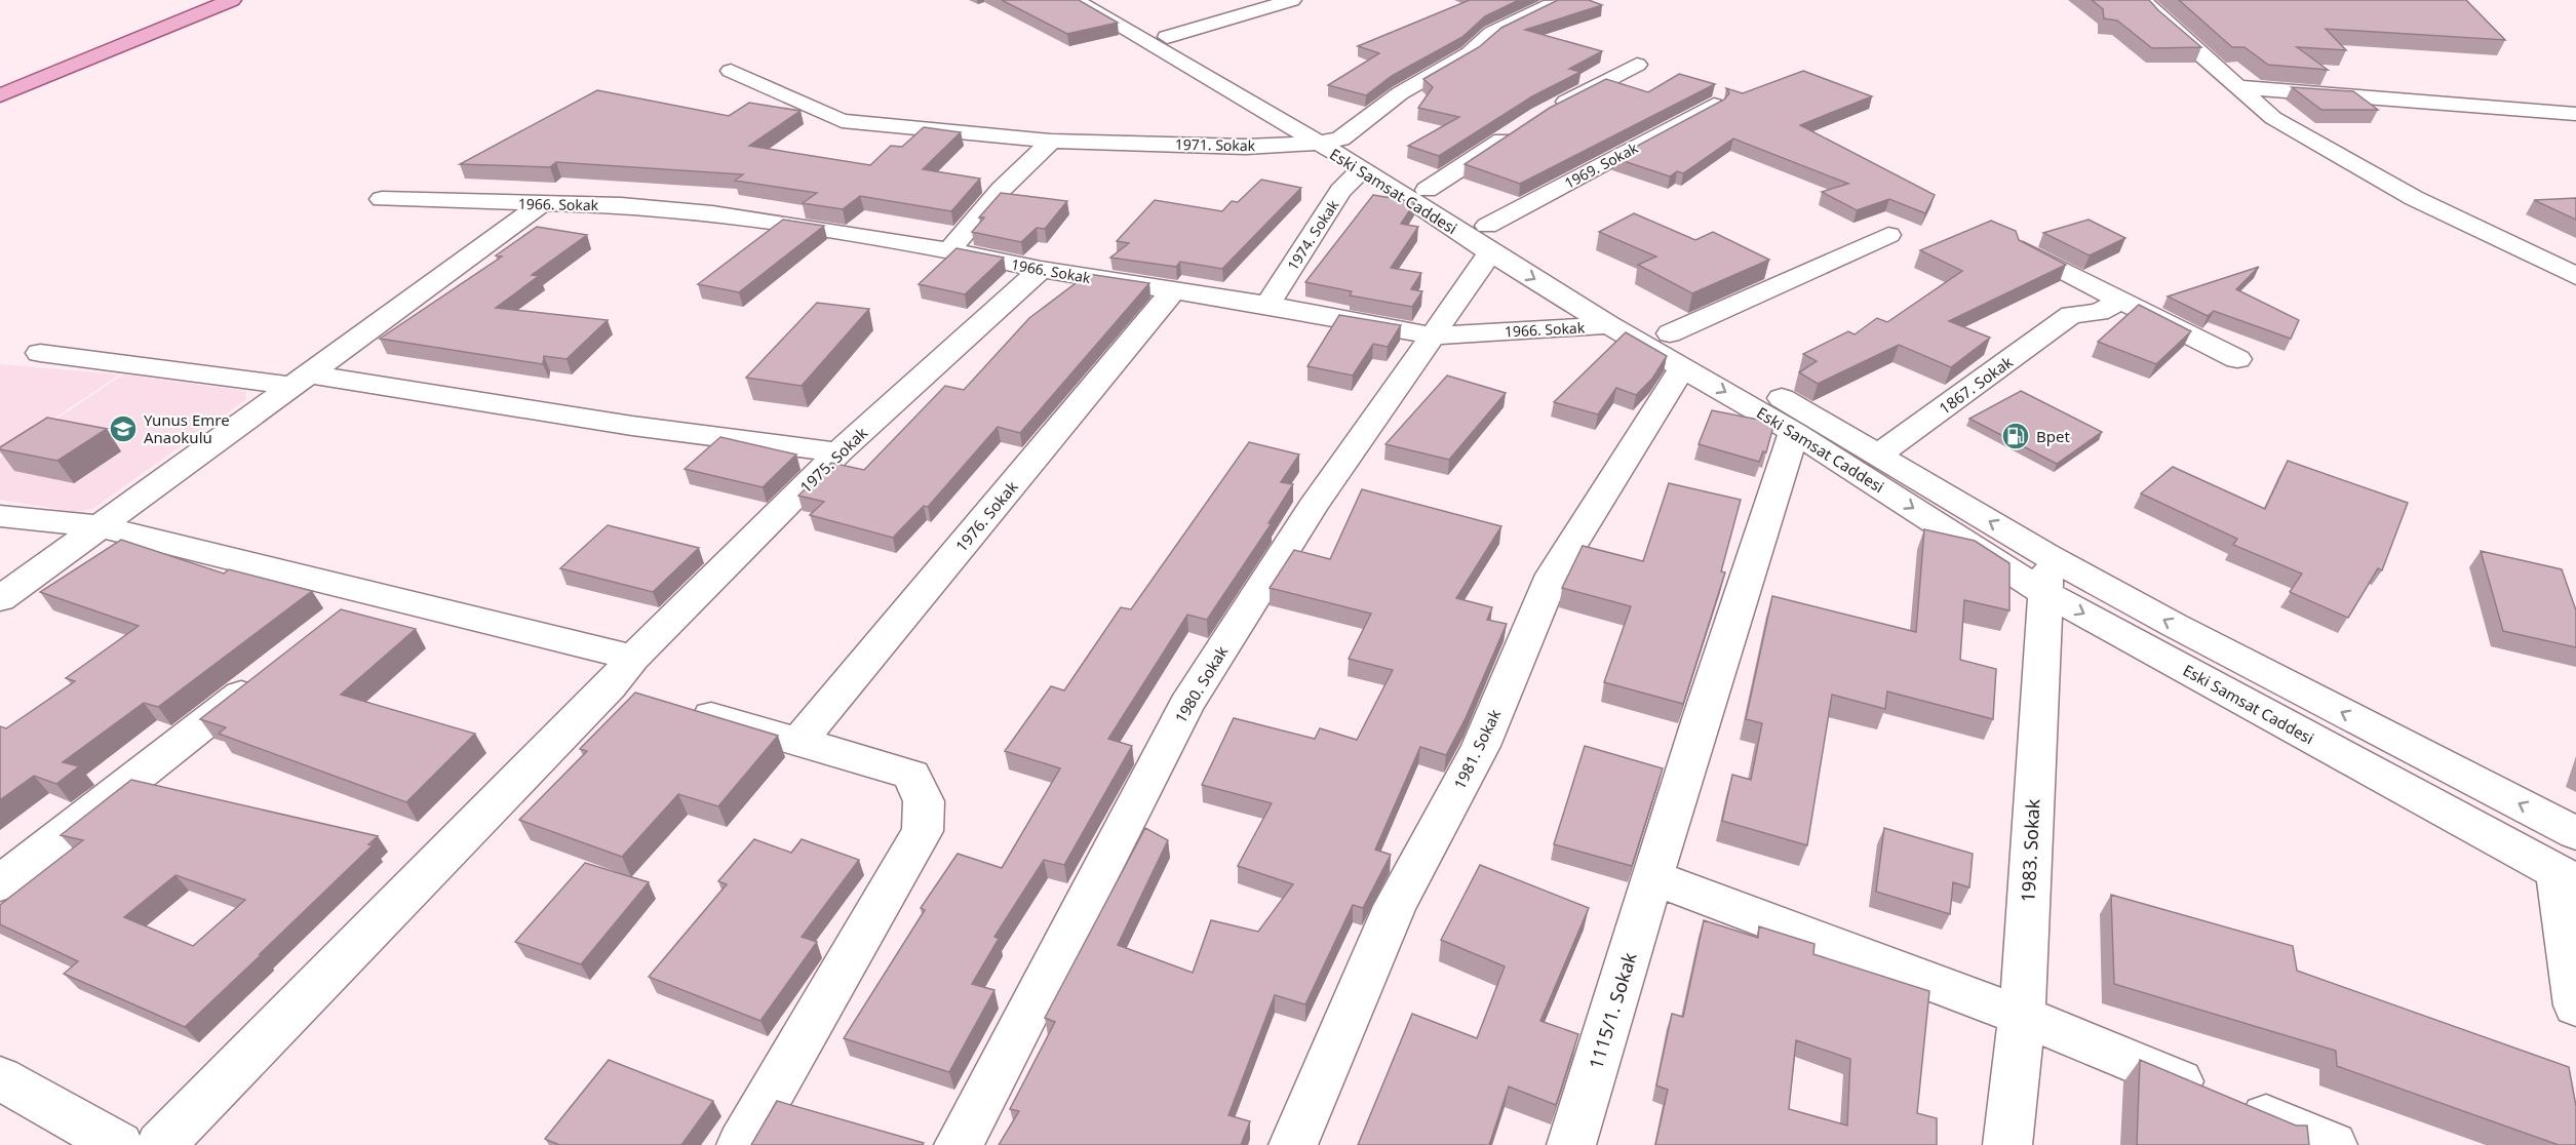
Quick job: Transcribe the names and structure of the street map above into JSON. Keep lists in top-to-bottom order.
{
  "streets": {
    "street": [
      "1971. Sokak",
      "1969. Sokak",
      "Eski Samsat Caddesi",
      "1966. Sokak",
      "1974. Sokak",
      "1867. Sokak",
      "1975. Sokak",
      "1976. Sokak",
      "1980. Sokak",
      "1981. Sokak",
      "1983. Sokak",
      "1115/1. Sokak"
    ]
  },
  "crossings": [
    ["1971. Sokak", "Eski Samsat Caddesi"],
    ["1969. Sokak", "Eski Samsat Caddesi"],
    ["1969. Sokak", "1980. Sokak"],
    ["Eski Samsat Caddesi", "1966. Sokak"],
    ["Eski Samsat Caddesi", "1974. Sokak"],
    ["Eski Samsat Caddesi", "1867. Sokak"],
    ["Eski Samsat Caddesi", "1980. Sokak"],
    ["Eski Samsat Caddesi", "1981. Sokak"],
    ["Eski Samsat Caddesi", "1983. Sokak"],
    ["Eski Samsat Caddesi", "1115/1. Sokak"],
    ["1966. Sokak", "1974. Sokak"],
    ["1966. Sokak", "1975. Sokak"],
    ["1966. Sokak", "1976. Sokak"],
    ["1966. Sokak", "1980. Sokak"]
  ],
  "places": {
    "school or university": ["Yunus Emre Anaokulu"],
    "fuel station": ["Bpet"]
  }
}
